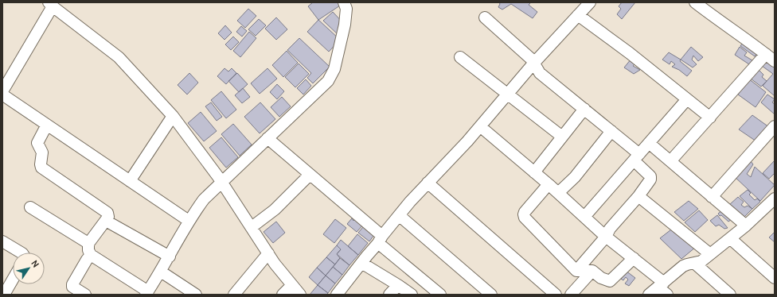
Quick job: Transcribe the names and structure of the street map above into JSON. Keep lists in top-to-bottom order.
{
  "north": "top right"
}
